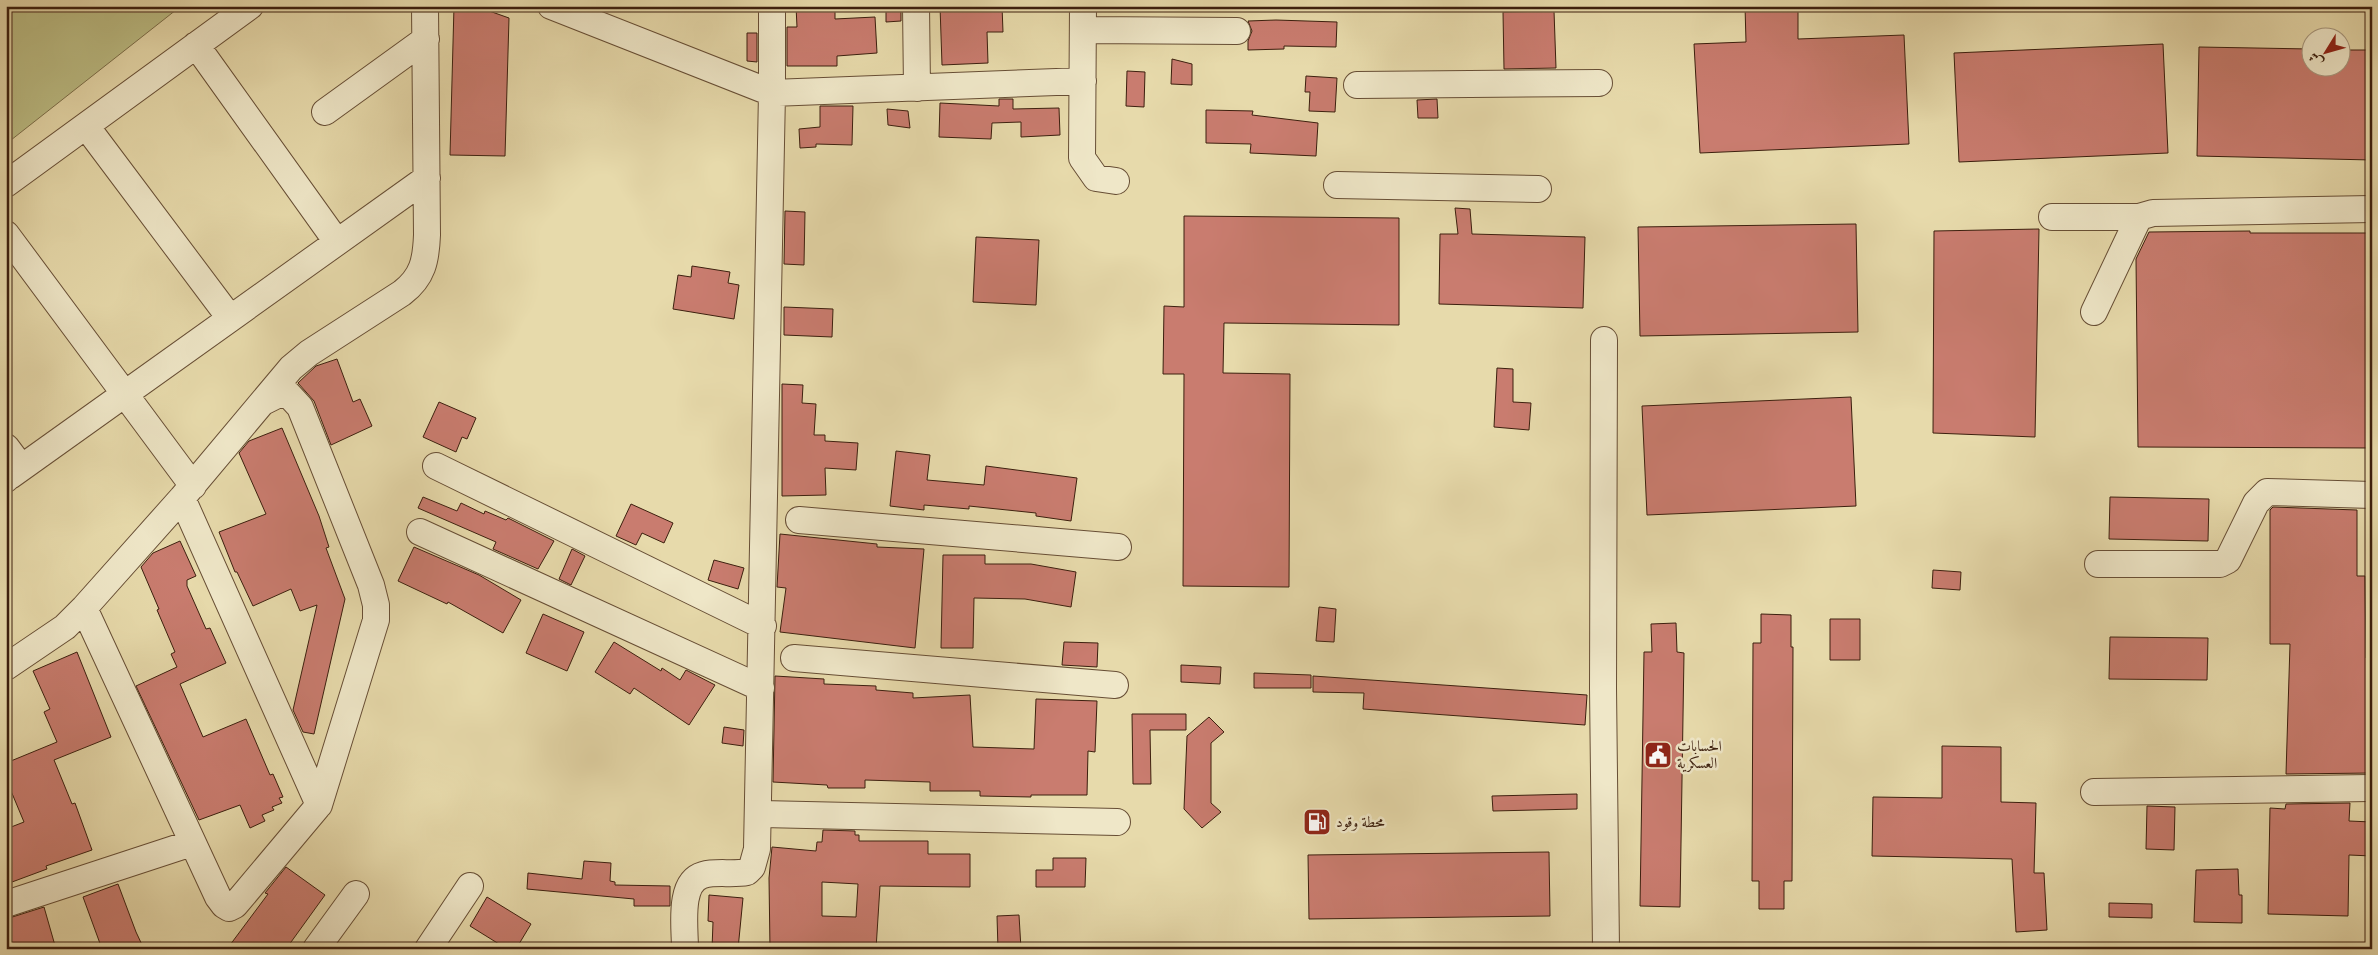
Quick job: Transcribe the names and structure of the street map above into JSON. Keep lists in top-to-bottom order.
{
  "places": {
    "public building": ["الحسابات العسكرية"],
    "fuel station": ["محطة وقود"]
  },
  "north": "bottom left"
}
